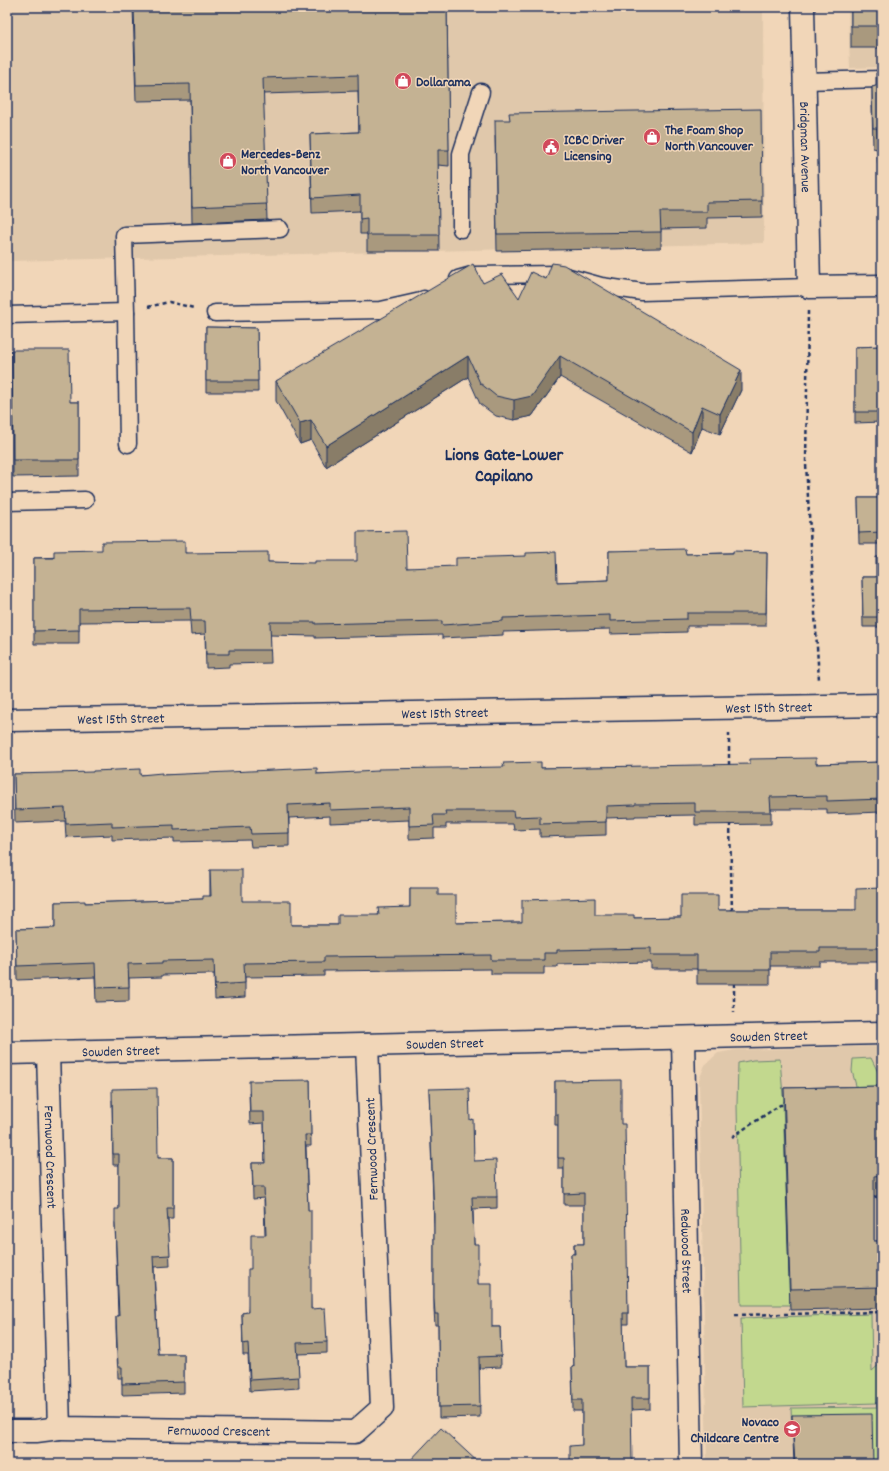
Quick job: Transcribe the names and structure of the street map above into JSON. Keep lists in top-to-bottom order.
{
  "streets": {
    "street": [
      "Bridgman Avenue",
      "West 15th Street",
      "Sowden Street",
      "Fernwood Crescent",
      "Redwood Street"
    ]
  },
  "crossings": [
    ["Sowden Street", "Fernwood Crescent"],
    ["Sowden Street", "Redwood Street"]
  ],
  "districts": ["Lions Gate-Lower Capilano"],
  "places": {
    "shop": ["Dollarama", "The Foam Shop North Vancouver", "Mercedes-Benz North Vancouver"],
    "public building": ["ICBC Driver Licensing"],
    "school or university": ["Novaco Childcare Centre"]
  }
}
